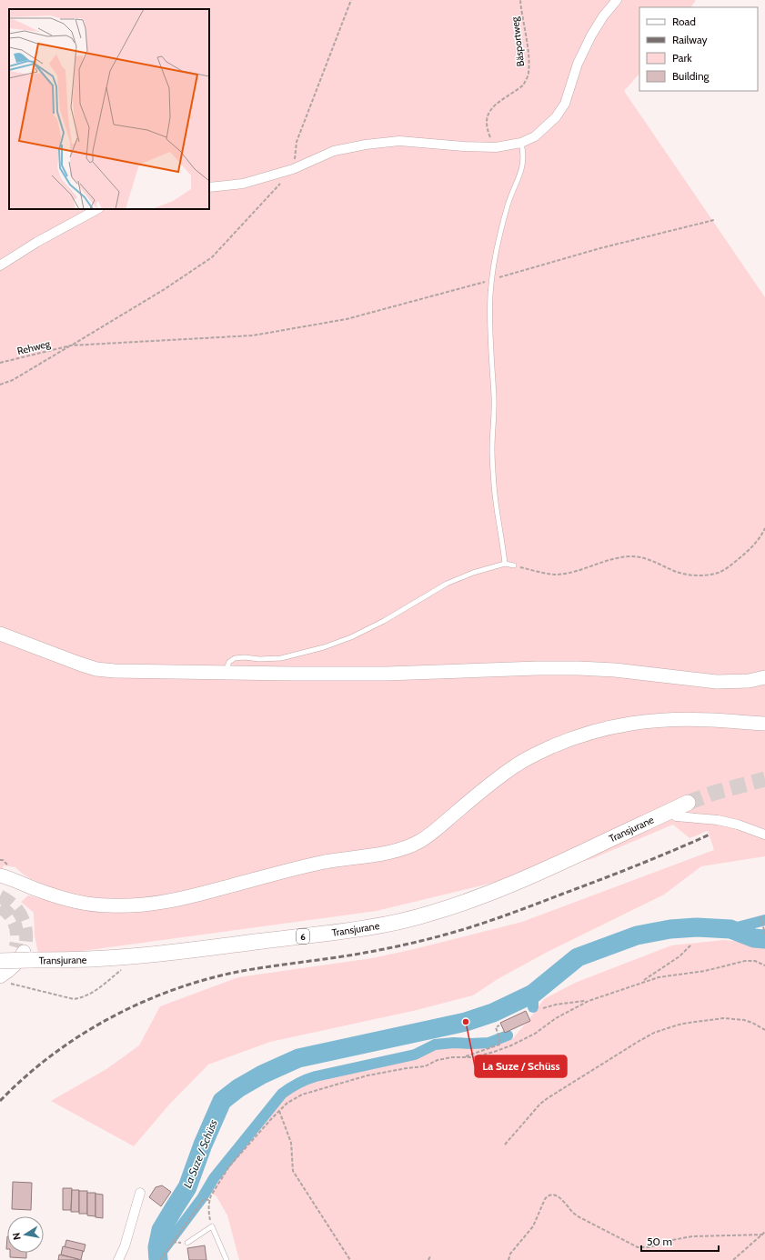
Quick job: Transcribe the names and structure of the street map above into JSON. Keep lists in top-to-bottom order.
{
  "streets": {
    "main road": ["Transjurane", "6"],
    "path": ["Bäsportweg", "Rehweg"]
  },
  "water": ["La Suze / Schüss"],
  "places": ["La Suze / Schüss"],
  "legend": [
    "Road",
    "Railway",
    "Park",
    "Building"
  ],
  "scale_bar": "50 m",
  "north": "left"
}
